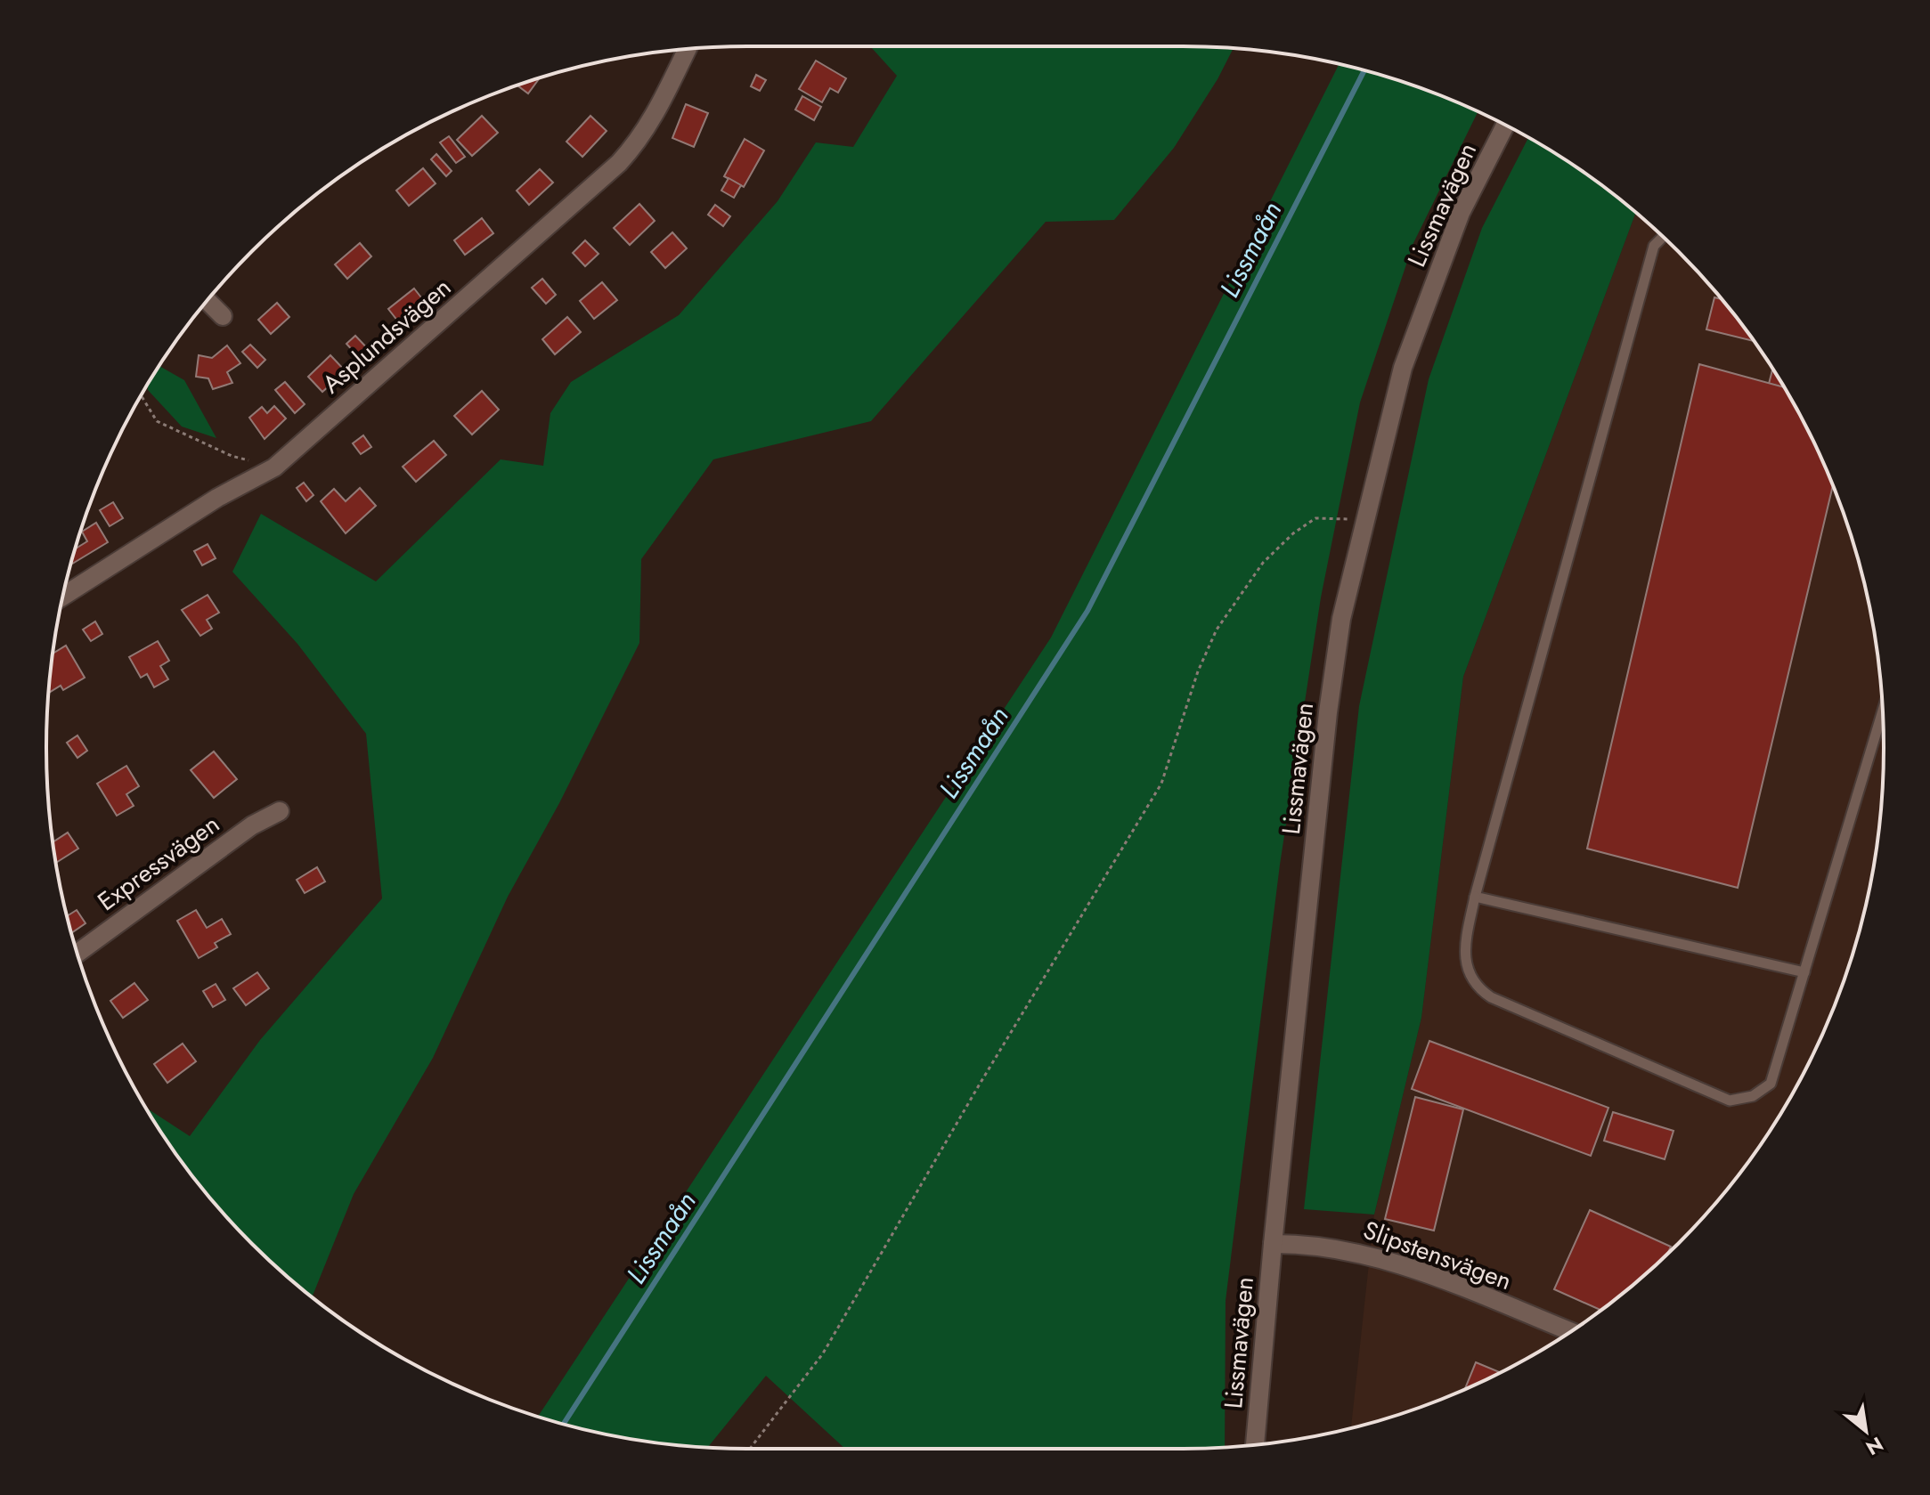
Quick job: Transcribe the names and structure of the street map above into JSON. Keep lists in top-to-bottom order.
{
  "streets": {
    "street": [
      "Lissmavägen",
      "Asplundsvägen",
      "Expressvägen",
      "Slipstensvägen"
    ]
  },
  "crossings": [
    ["Lissmavägen", "Slipstensvägen"]
  ],
  "water": ["Lissmaån"],
  "north": "bottom right"
}
